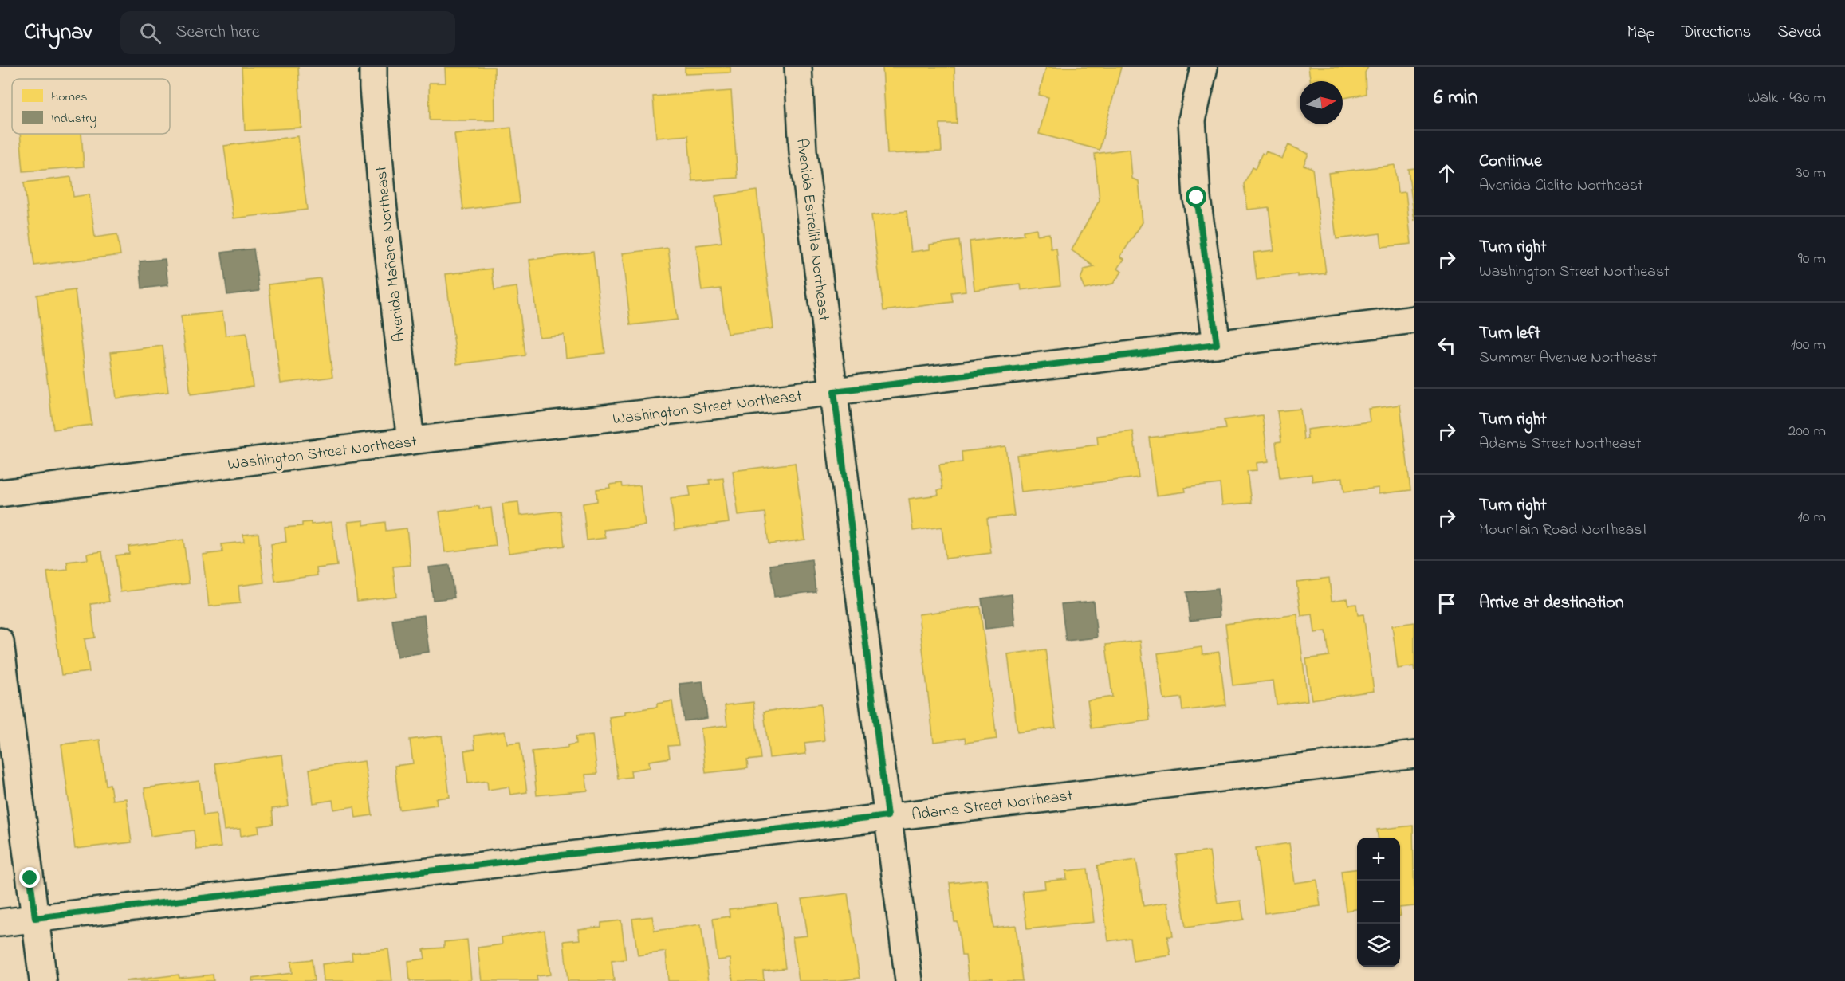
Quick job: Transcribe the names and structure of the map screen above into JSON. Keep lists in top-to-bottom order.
{
  "streets": {
    "street": [
      "Avenida Estrellita Northeast",
      "Avenida Mañana Northeast",
      "Washington Street Northeast",
      "Adams Street Northeast"
    ]
  },
  "crossings": [
    ["Avenida Estrellita Northeast", "Washington Street Northeast"],
    ["Avenida Estrellita Northeast", "Adams Street Northeast"],
    ["Avenida Mañana Northeast", "Washington Street Northeast"]
  ],
  "legend": ["Homes", "Industry"],
  "north": "right",
  "page": {
    "header": "Citynav",
    "search": "Search here",
    "nav": ["Map", "Directions", "Saved"],
    "heading": ["6 min", "Walk · 430 m"],
    "list": [
      ["Continue", "Avenida Cielito Northeast", "30 m"],
      ["Turn right", "Washington Street Northeast", "90 m"],
      ["Turn left", "Summer Avenue Northeast", "100 m"],
      ["Turn right", "Adams Street Northeast", "200 m"],
      ["Turn right", "Mountain Road Northeast", "10 m"],
      "Arrive at destination"
    ],
    "map_buttons": ["+", "−"]
  }
}
